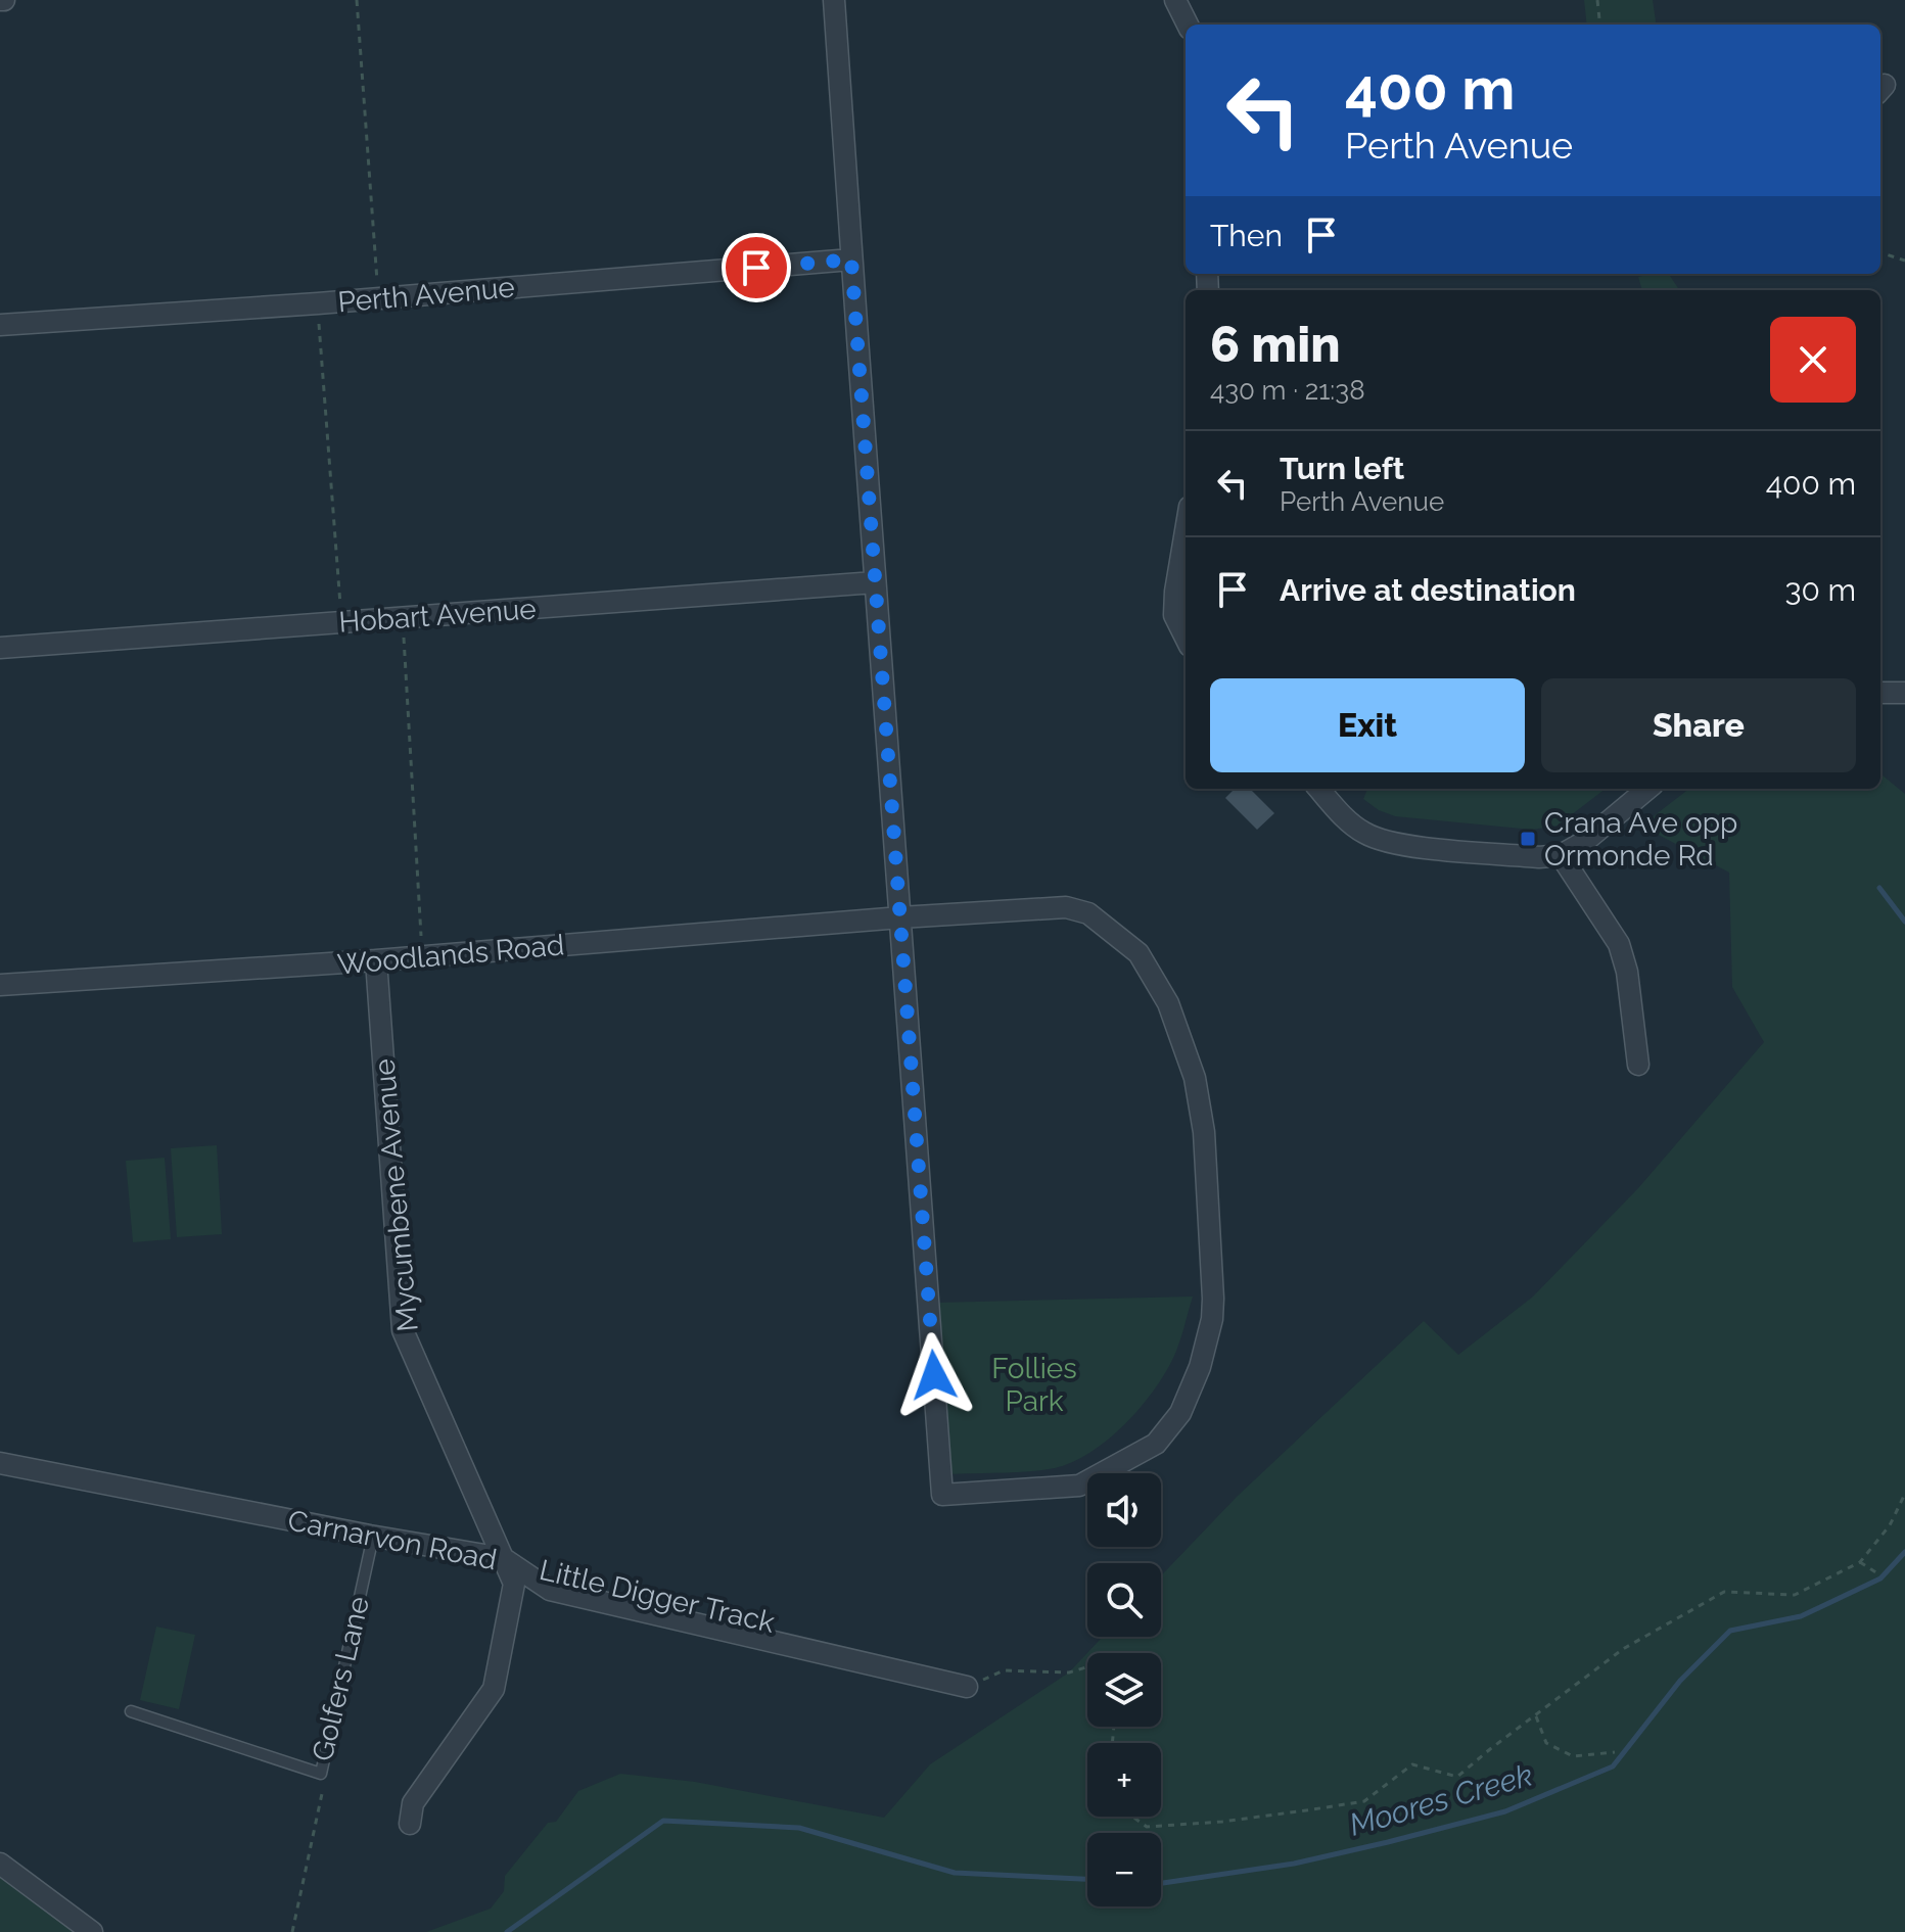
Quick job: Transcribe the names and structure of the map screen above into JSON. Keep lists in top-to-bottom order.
{
  "streets": {
    "street": [
      "Perth Avenue",
      "Hobart Avenue",
      "Woodlands Road",
      "Mycumbene Avenue",
      "Carnarvon Road"
    ],
    "lane": ["Golfers Lane"]
  },
  "crossings": [
    ["Woodlands Road", "Mycumbene Avenue"],
    ["Mycumbene Avenue", "Carnarvon Road"],
    ["Carnarvon Road", "Golfers Lane"]
  ],
  "water": ["Moores Creek"],
  "parks": ["Follies Park"],
  "places": {
    "transit": ["Crana Ave opp Ormonde Rd"]
  },
  "page": {
    "turn": ["400 m", "Perth Avenue"],
    "then": "Then",
    "heading": ["6 min", "430 m · 21:38"],
    "list": [
      {
        "name": "Turn left",
        "note": "Perth Avenue",
        "value": "400 m"
      },
      {
        "name": "Arrive at destination",
        "value": "30 m"
      }
    ],
    "buttons": ["Exit", "Share"],
    "map_buttons": ["+", "−"]
  }
}
